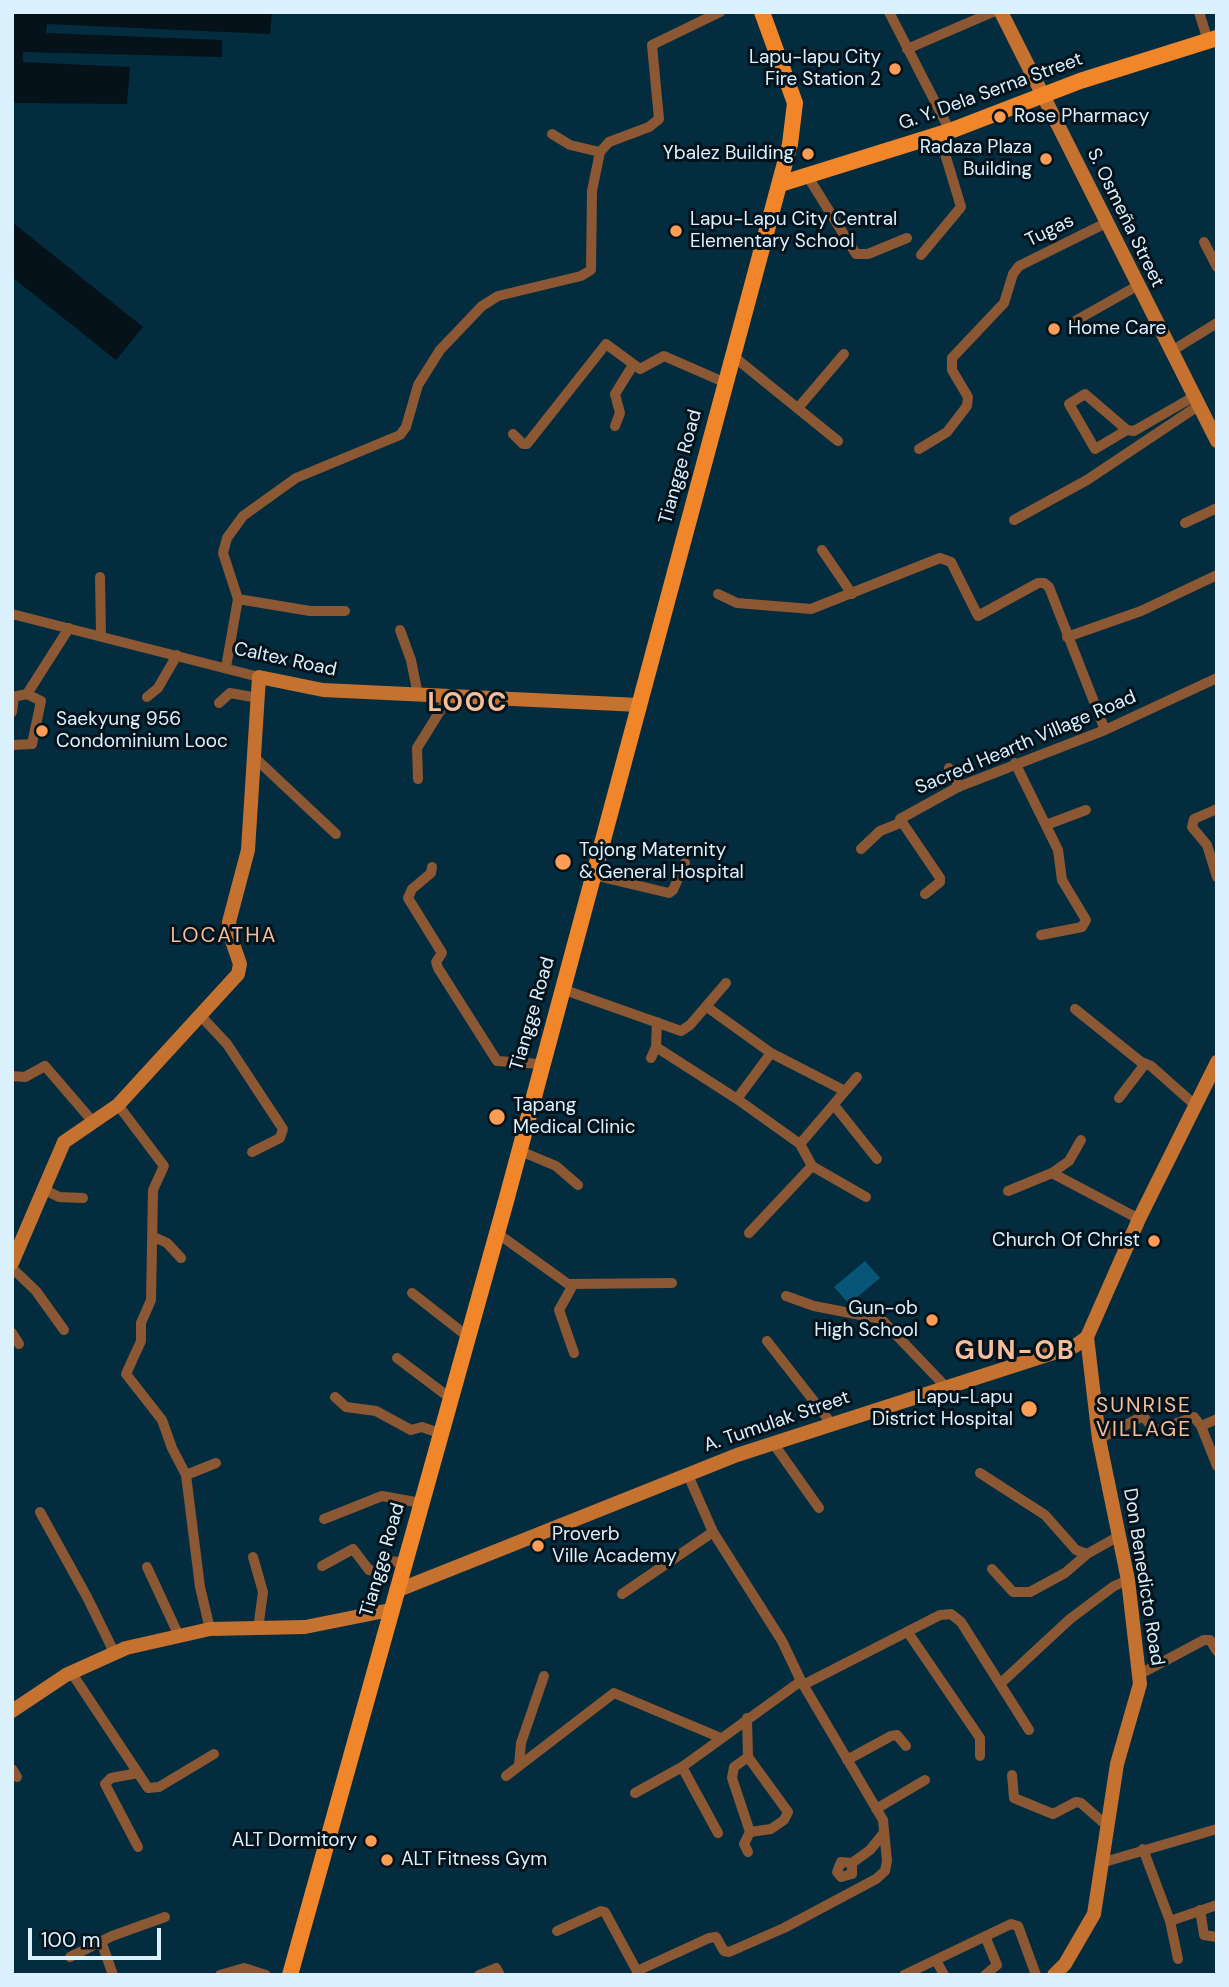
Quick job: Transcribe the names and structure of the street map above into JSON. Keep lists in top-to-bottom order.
{
  "streets": {
    "main road": ["G. Y. Dela Serna Street", "Tiangge Road"],
    "street": [
      "S. Osmeña Street",
      "Tugas",
      "Caltex Road",
      "Sacred Hearth Village Road",
      "A. Tumulak Street",
      "Don Benedicto Road"
    ]
  },
  "crossings": [
    ["G. Y. Dela Serna Street", "S. Osmeña Street"],
    ["G. Y. Dela Serna Street", "Tiangge Road"],
    ["S. Osmeña Street", "Tugas"],
    ["Tiangge Road", "Caltex Road"],
    ["Tiangge Road", "A. Tumulak Street"],
    ["A. Tumulak Street", "Don Benedicto Road"]
  ],
  "districts": [
    "LOOC",
    "LOCATHA",
    "GUN-OB",
    "SUNRISE VILLAGE"
  ],
  "places": [
    "Lapu-lapu City Fire Station 2",
    "Rose Pharmacy",
    "Ybalez Building",
    "Radaza Plaza Building",
    "Lapu-Lapu City Central Elementary School",
    "Home Care",
    "Saekyung 956 Condominium Looc",
    "Tojong Maternity & General Hospital",
    "Tapang Medical Clinic",
    "Church Of Christ",
    "Gun-ob High School",
    "Lapu-Lapu District Hospital",
    "Proverb Ville Academy",
    "ALT Dormitory",
    "ALT Fitness Gym"
  ],
  "scale_bar": "100 m"
}
